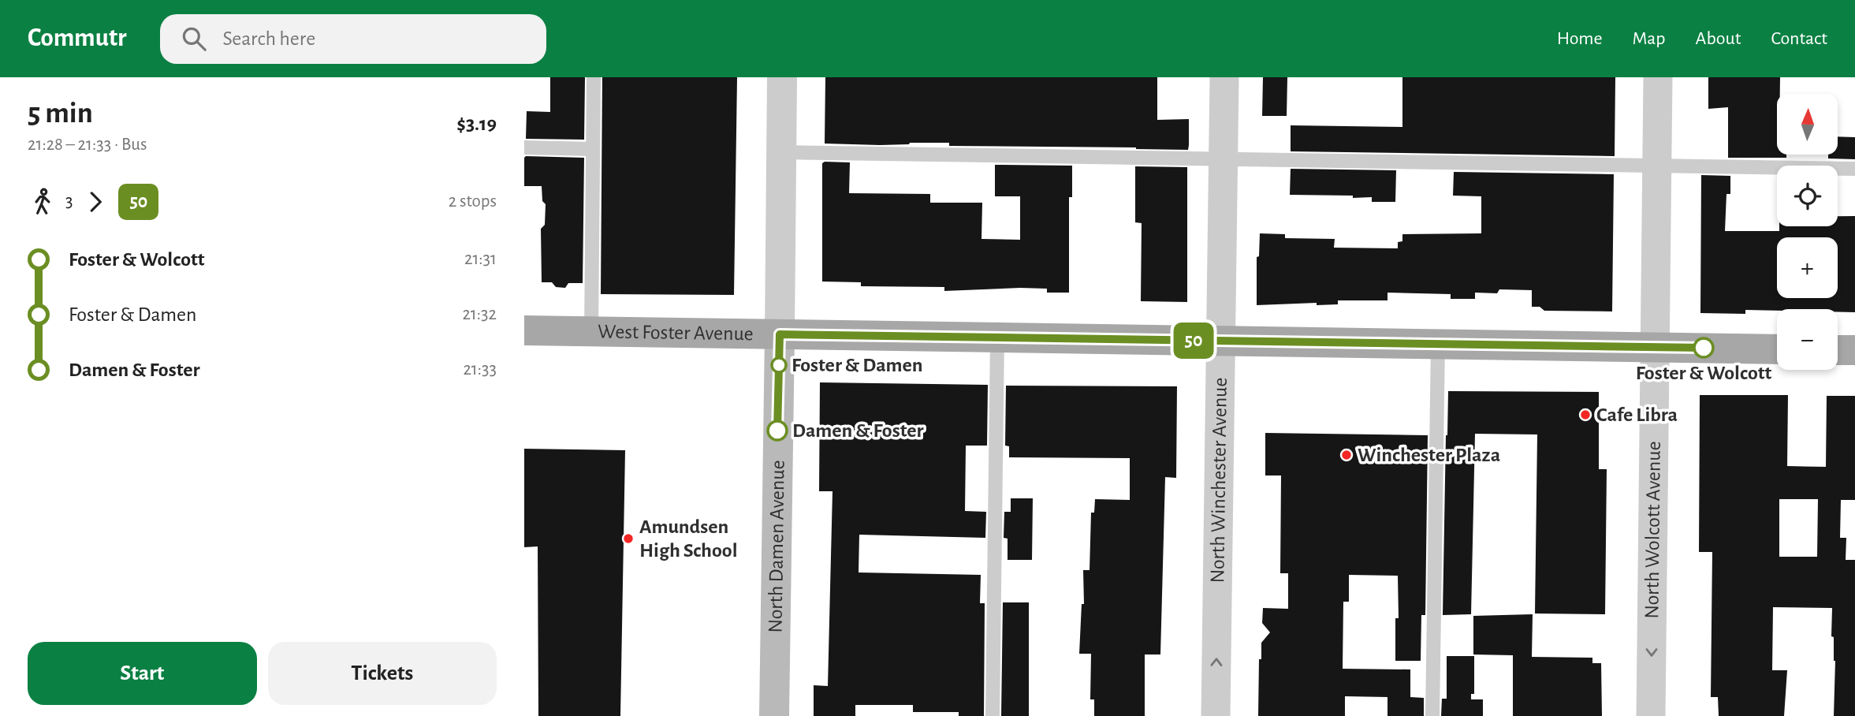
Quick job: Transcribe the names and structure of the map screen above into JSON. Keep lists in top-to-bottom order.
{
  "streets": {
    "main road": ["West Foster Avenue", "North Damen Avenue"],
    "street": ["North Winchester Avenue", "North Wolcott Avenue"]
  },
  "crossings": [
    ["West Foster Avenue", "North Winchester Avenue"],
    ["West Foster Avenue", "North Wolcott Avenue"],
    ["West Foster Avenue", "North Damen Avenue"]
  ],
  "one_way": ["North Winchester Avenue", "North Wolcott Avenue"],
  "places": [
    "Foster & Wolcott",
    "Foster & Damen",
    "Cafe Libra",
    "Damen & Foster",
    "Winchester Plaza",
    "Amundsen High School"
  ],
  "lines": ["bus line 50"],
  "north": "top",
  "page": {
    "header": "Commutr",
    "search": "Search here",
    "nav": [
      "Home",
      "Map",
      "About",
      "Contact"
    ],
    "heading": ["5 min", "21:28 – 21:33 · Bus", "$3.19"],
    "on_map": "50",
    "map_buttons": ["+", "−"],
    "legs": ["3", "50", "2 stops"],
    "list": [
      {
        "name": "Foster & Wolcott",
        "value": "21:31"
      },
      {
        "name": "Foster & Damen",
        "value": "21:32"
      },
      {
        "name": "Damen & Foster",
        "value": "21:33"
      }
    ],
    "buttons": ["Start", "Tickets"]
  }
}
